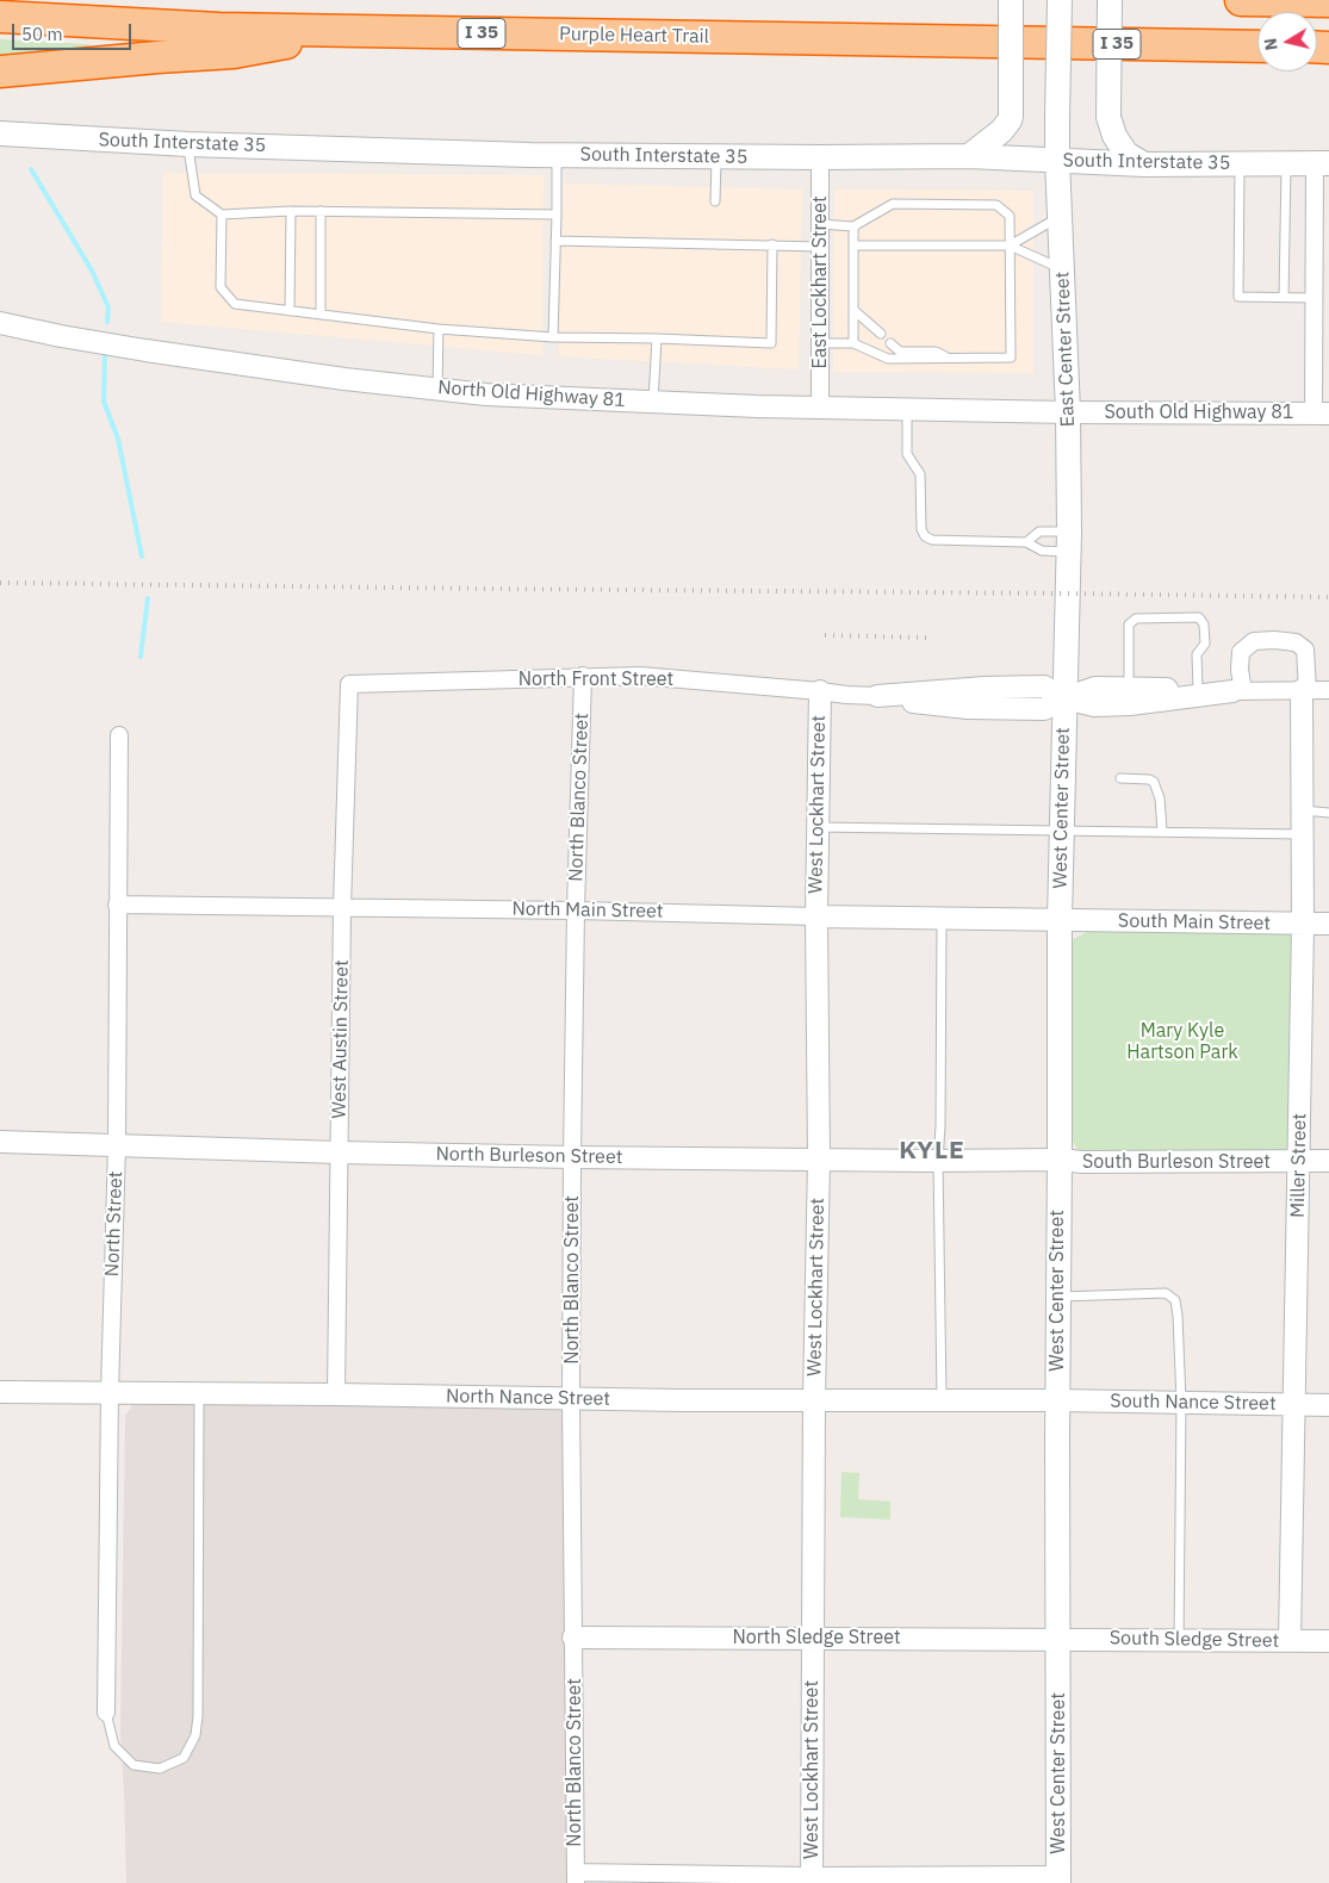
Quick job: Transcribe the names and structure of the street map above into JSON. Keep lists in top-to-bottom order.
{
  "streets": {
    "highway": ["I 35", "Purple Heart Trail"],
    "main road": ["South Interstate 35", "East Center Street", "West Center Street"],
    "street": [
      "East Lockhart Street",
      "North Old Highway 81",
      "South Old Highway 81",
      "North Front Street",
      "North Blanco Street",
      "West Lockhart Street",
      "North Main Street",
      "South Main Street",
      "West Austin Street",
      "North Burleson Street",
      "South Burleson Street",
      "Miller Street",
      "North Street",
      "North Nance Street",
      "South Nance Street",
      "North Sledge Street",
      "South Sledge Street"
    ]
  },
  "crossings": [
    ["South Interstate 35", "East Lockhart Street"],
    ["South Interstate 35", "East Center Street"],
    ["East Lockhart Street", "North Old Highway 81"],
    ["East Center Street", "North Old Highway 81"],
    ["East Center Street", "South Old Highway 81"],
    ["East Center Street", "North Front Street"],
    ["East Center Street", "West Center Street"],
    ["North Old Highway 81", "South Old Highway 81"],
    ["North Front Street", "North Blanco Street"],
    ["North Front Street", "West Lockhart Street"],
    ["North Front Street", "West Center Street"],
    ["North Front Street", "West Austin Street"],
    ["North Blanco Street", "North Main Street"],
    ["North Blanco Street", "North Burleson Street"],
    ["North Blanco Street", "North Nance Street"],
    ["North Blanco Street", "North Sledge Street"],
    ["West Lockhart Street", "North Main Street"],
    ["West Lockhart Street", "North Burleson Street"],
    ["West Lockhart Street", "North Nance Street"],
    ["West Lockhart Street", "North Sledge Street"],
    ["West Center Street", "North Main Street"],
    ["West Center Street", "South Main Street"],
    ["West Center Street", "North Burleson Street"],
    ["West Center Street", "South Burleson Street"],
    ["West Center Street", "North Nance Street"],
    ["West Center Street", "South Nance Street"],
    ["West Center Street", "North Sledge Street"],
    ["West Center Street", "South Sledge Street"],
    ["North Main Street", "South Main Street"],
    ["North Main Street", "West Austin Street"],
    ["North Main Street", "North Street"],
    ["South Main Street", "Miller Street"],
    ["West Austin Street", "North Burleson Street"],
    ["West Austin Street", "North Nance Street"],
    ["North Burleson Street", "South Burleson Street"],
    ["North Burleson Street", "North Street"],
    ["South Burleson Street", "Miller Street"],
    ["Miller Street", "South Nance Street"],
    ["Miller Street", "South Sledge Street"],
    ["North Street", "North Nance Street"],
    ["North Nance Street", "South Nance Street"],
    ["North Sledge Street", "South Sledge Street"]
  ],
  "districts": ["KYLE"],
  "parks": ["Mary Kyle Hartson Park"],
  "scale_bar": "50 m",
  "north": "left"
}
